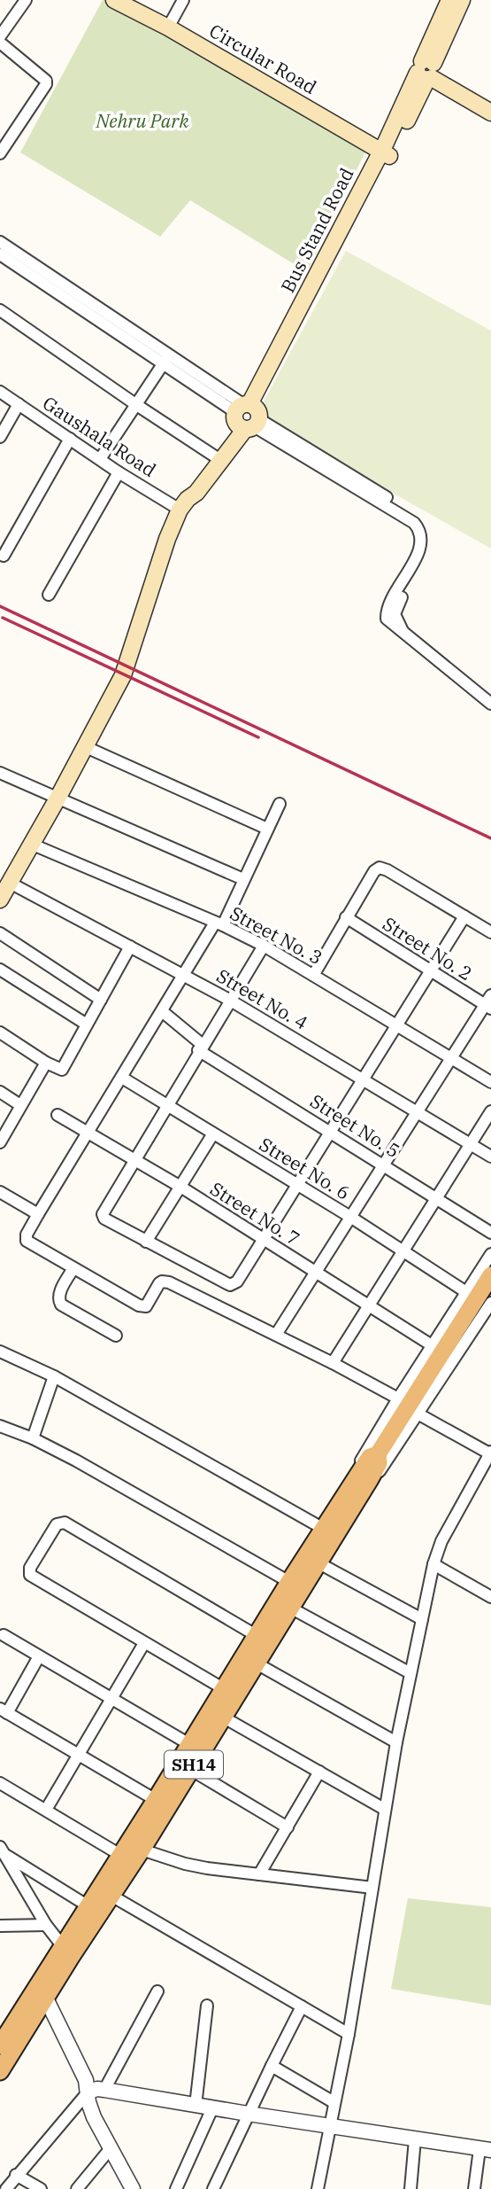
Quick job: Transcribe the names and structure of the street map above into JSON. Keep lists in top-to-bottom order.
{
  "streets": {
    "main road": ["Circular Road", "Bus Stand Road", "SH14"],
    "street": [
      "Gaushala Road",
      "Street No. 3",
      "Street No. 2",
      "Street No. 4",
      "Street No. 5",
      "Street No. 6",
      "Street No. 7"
    ]
  },
  "crossings": [
    ["Circular Road", "Bus Stand Road"],
    ["Bus Stand Road", "Gaushala Road"],
    ["Bus Stand Road", "Street No. 3"],
    ["Bus Stand Road", "Street No. 4"]
  ],
  "parks": ["Nehru Park"]
}
